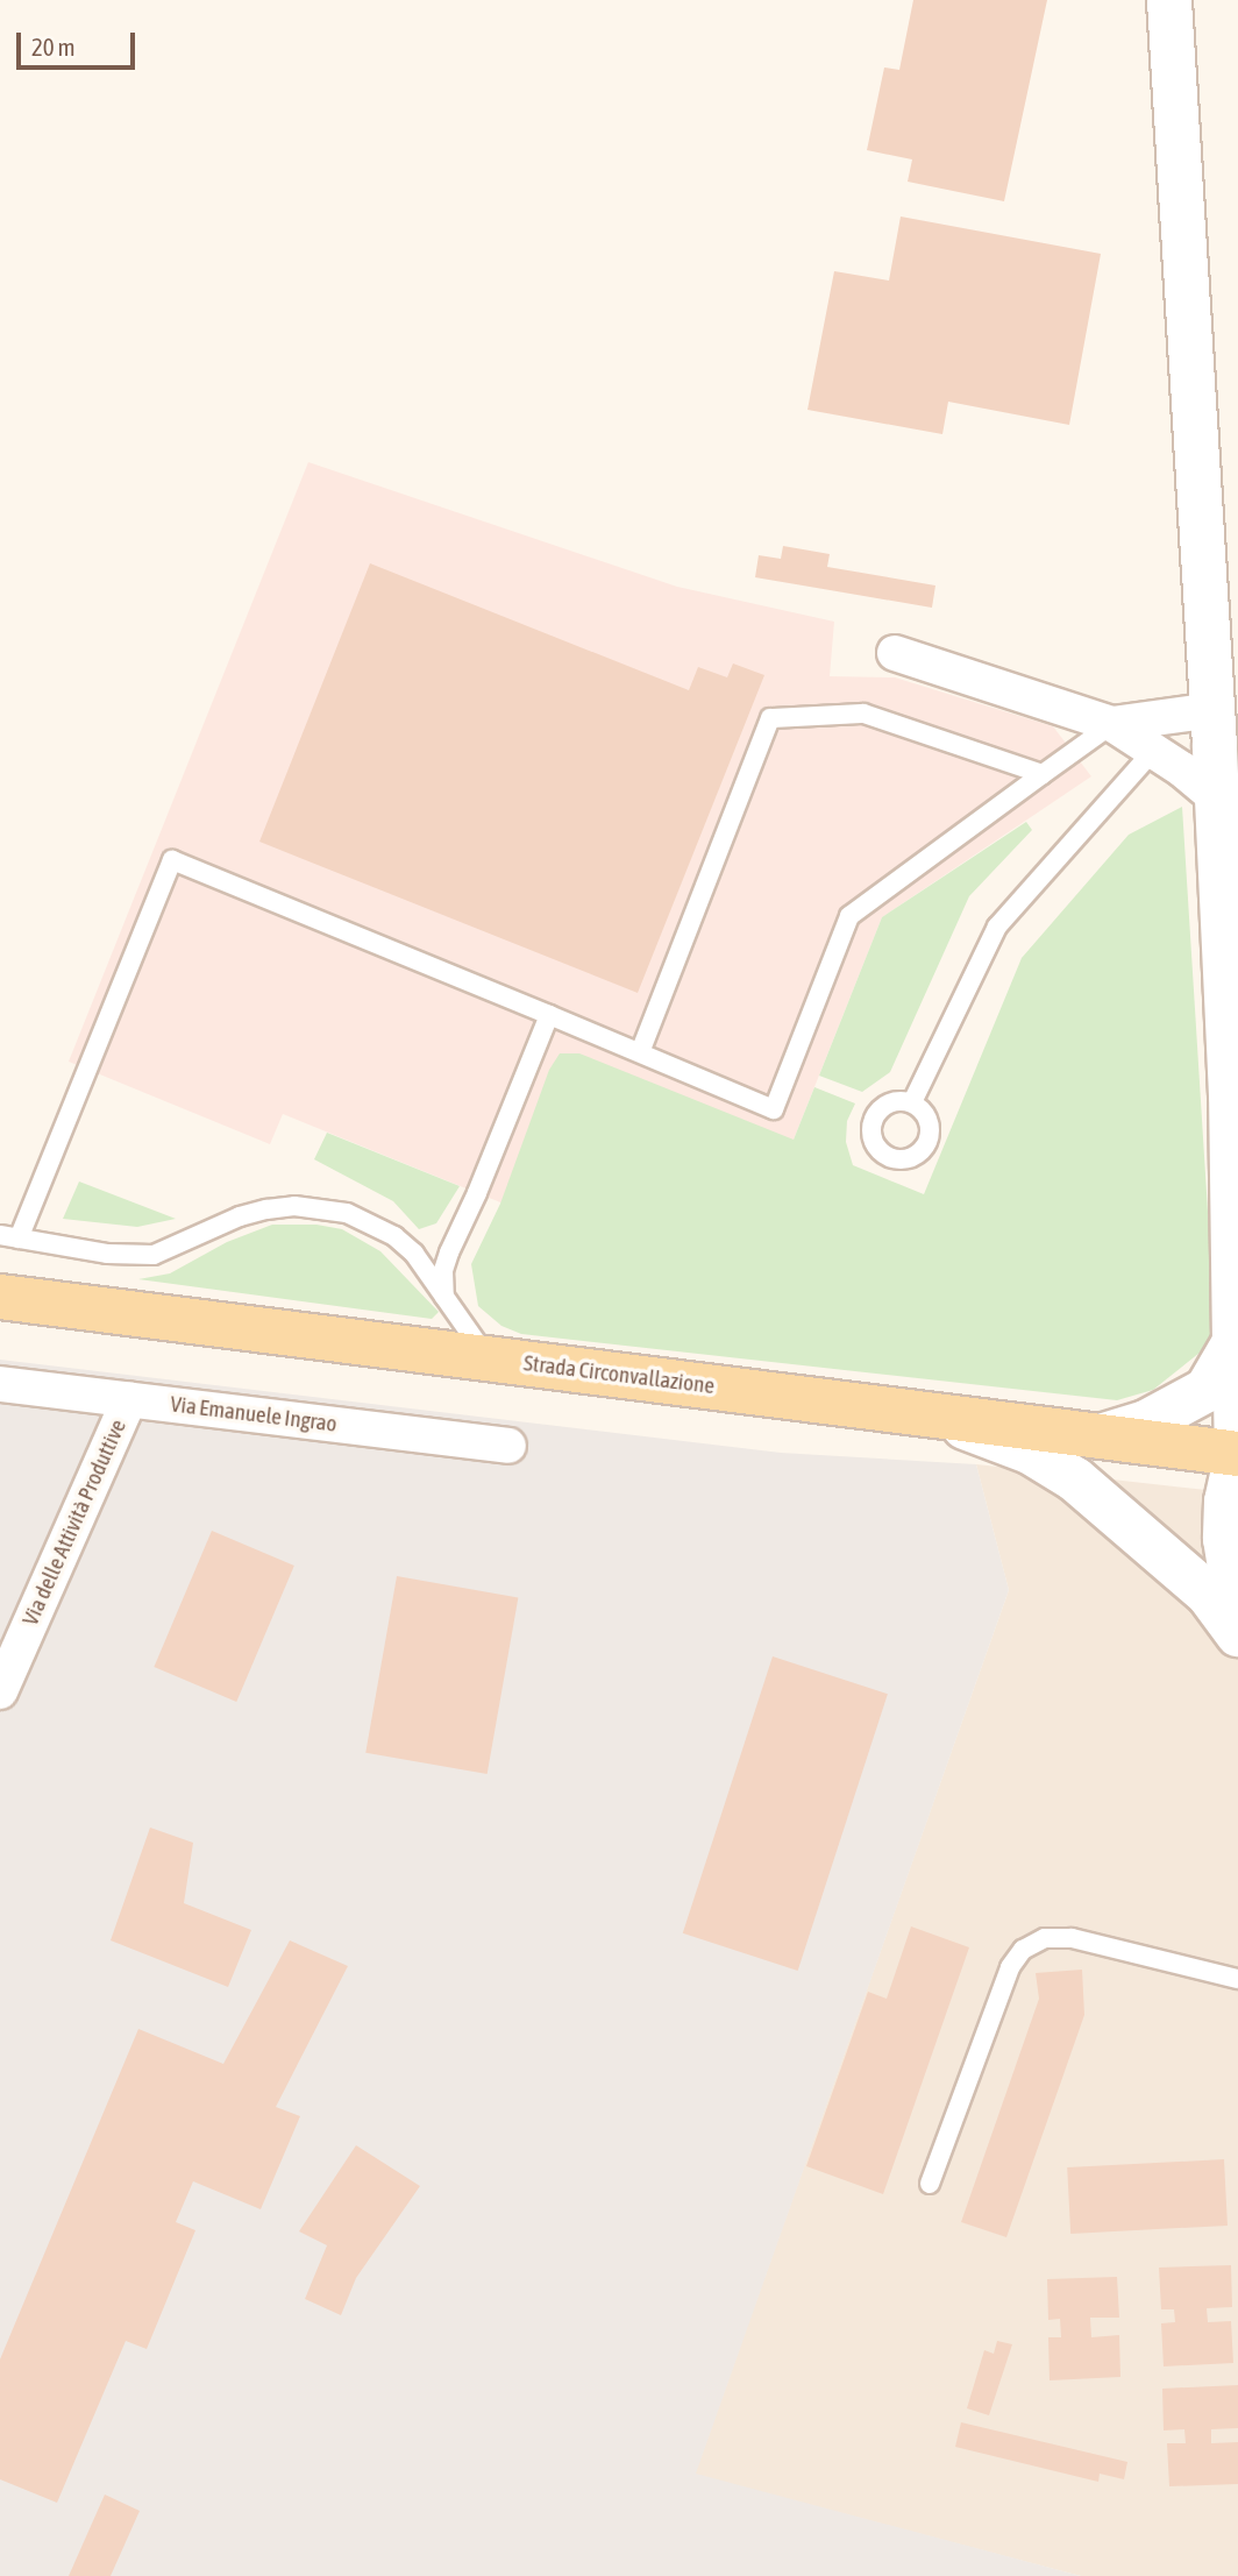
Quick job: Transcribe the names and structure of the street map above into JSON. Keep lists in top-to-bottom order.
{
  "streets": {
    "main road": ["Strada Circonvallazione"],
    "street": ["Via Emanuele Ingrao", "Via delle Attività Produttive"]
  },
  "crossings": [
    ["Via Emanuele Ingrao", "Via delle Attività Produttive"]
  ],
  "scale_bar": "20 m"
}
